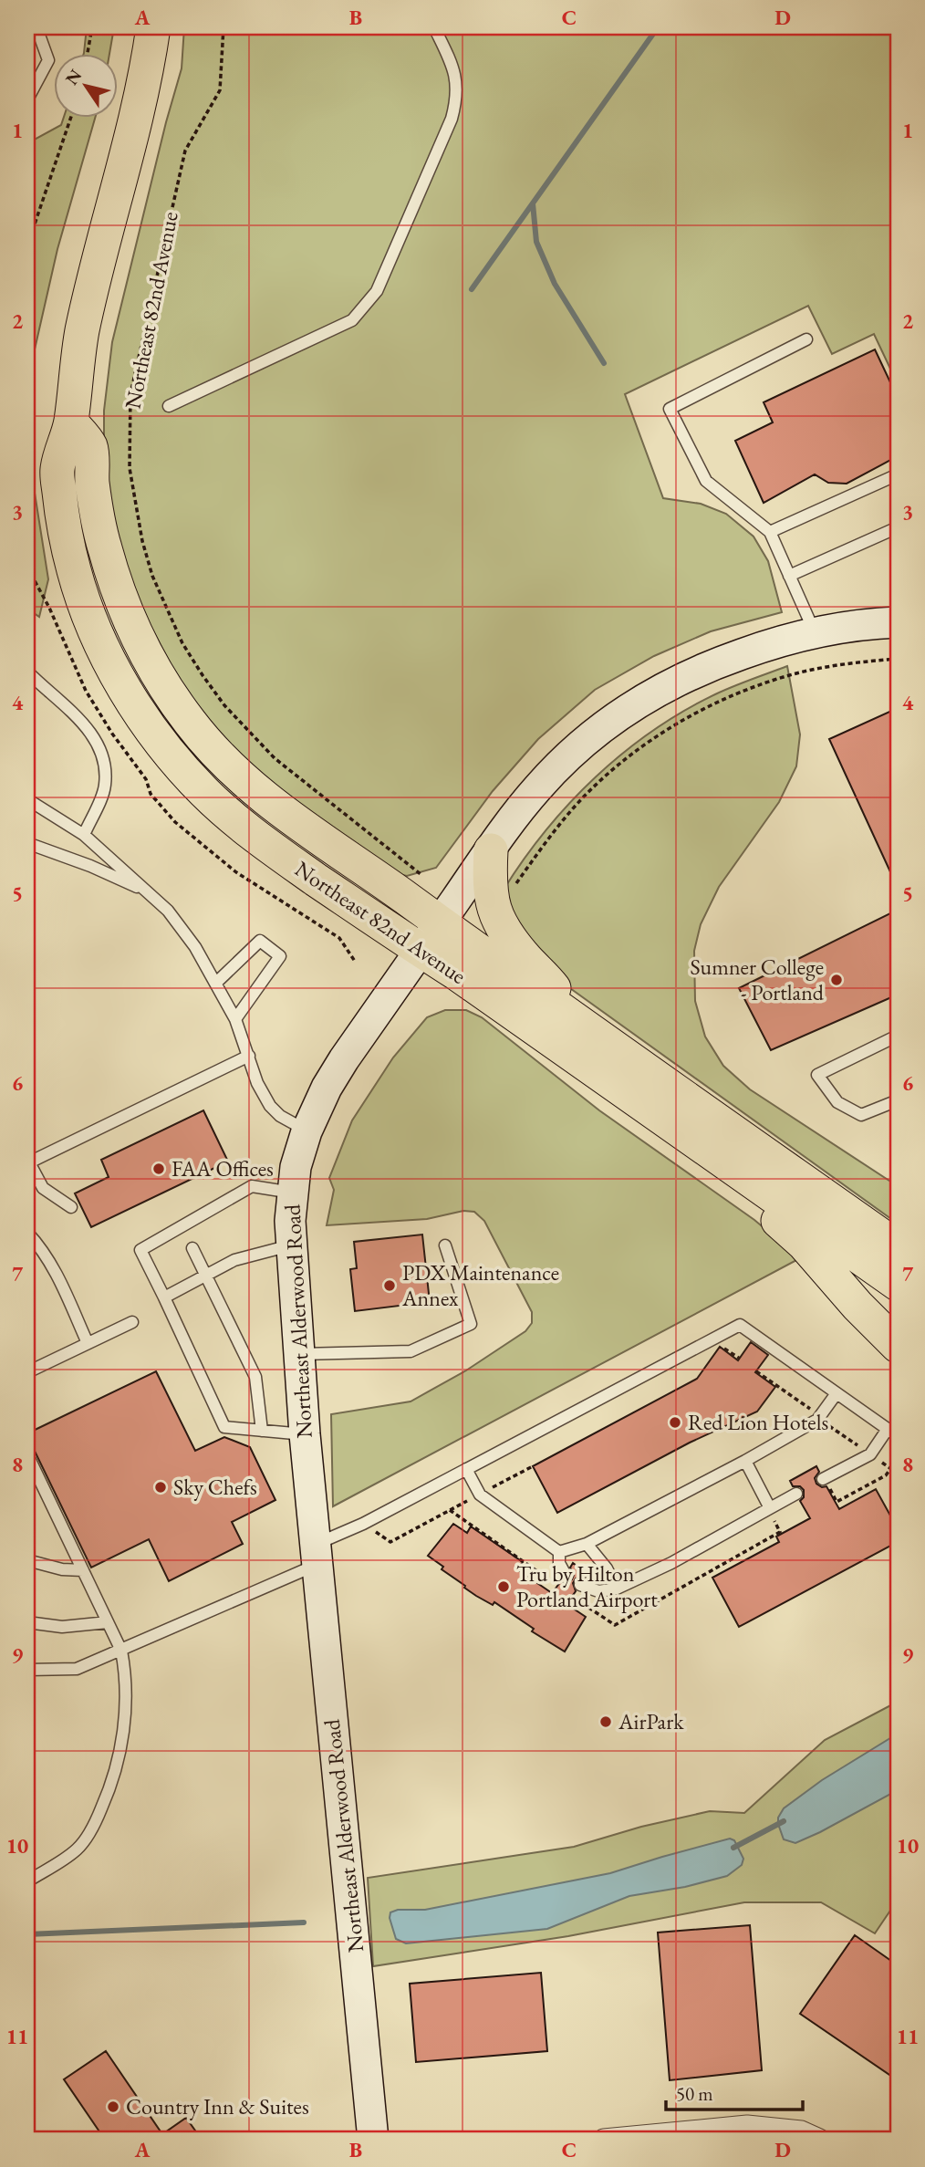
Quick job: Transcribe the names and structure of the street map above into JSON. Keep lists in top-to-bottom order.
{
  "streets": {
    "main road": ["Northeast 82nd Avenue", "Northeast Alderwood Road"]
  },
  "crossings": [
    ["Northeast 82nd Avenue", "Northeast Alderwood Road"]
  ],
  "places": [
    "Sumner College - Portland",
    "FAA Offices",
    "PDX Maintenance Annex",
    "Red Lion Hotels",
    "Sky Chefs",
    "Tru by Hilton Portland Airport",
    "AirPark",
    "Country Inn & Suites"
  ],
  "scale_bar": "50 m",
  "north": "top left",
  "grid": {
    "columns": [
      "A",
      "B",
      "C",
      "D"
    ],
    "rows": [
      "1",
      "2",
      "3",
      "4",
      "5",
      "6",
      "7",
      "8",
      "9",
      "10",
      "11"
    ]
  }
}
